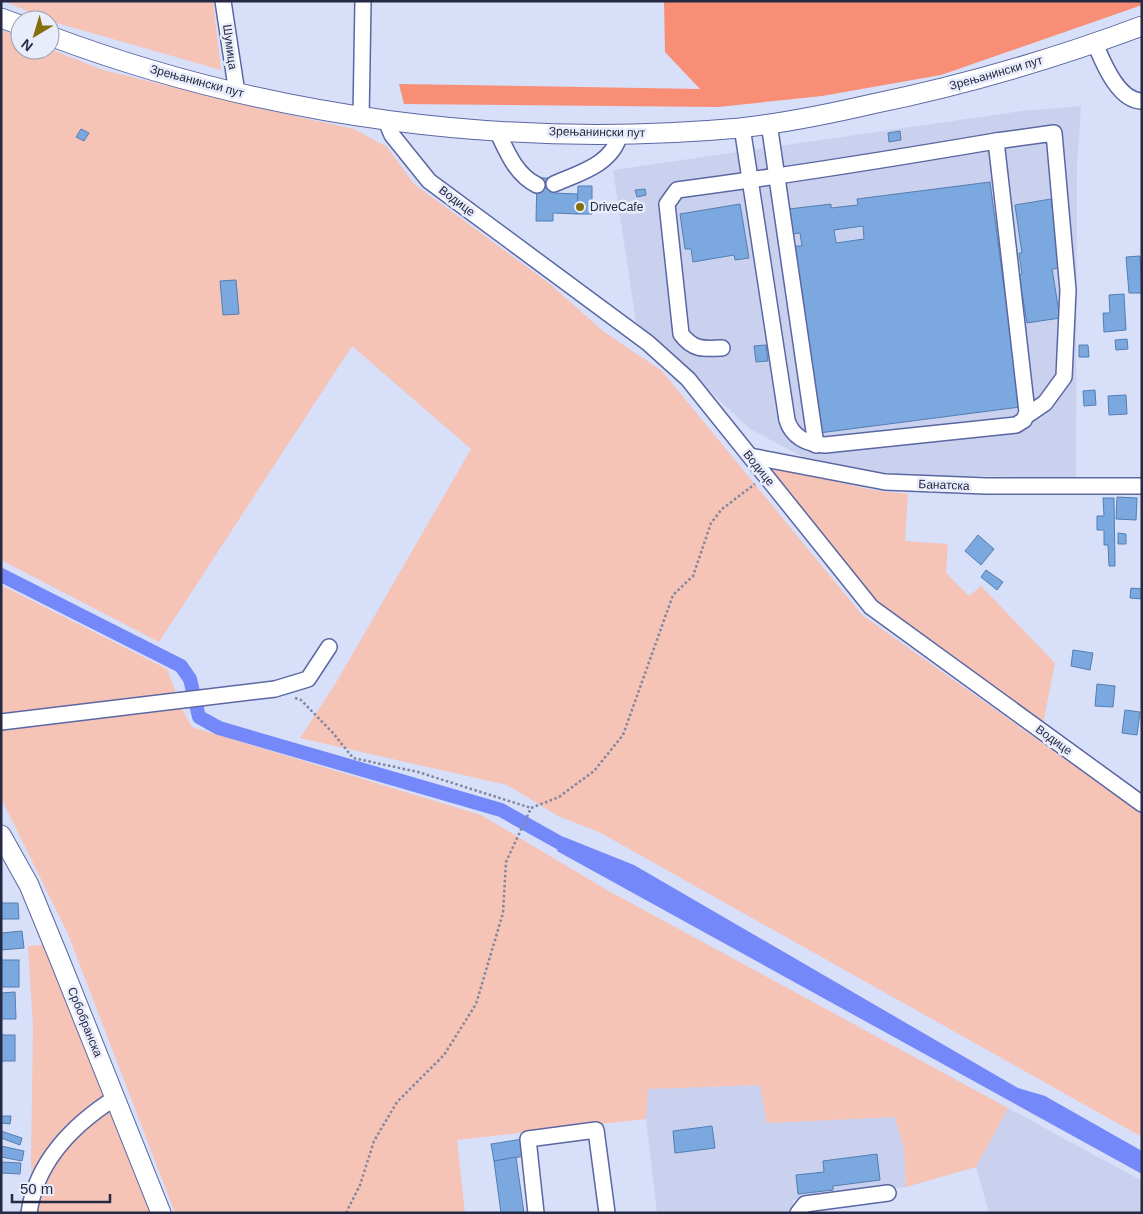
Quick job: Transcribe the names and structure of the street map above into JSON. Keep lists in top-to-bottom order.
{
  "streets": {
    "main road": ["Зрењанински пут", "Србобранска"],
    "street": ["Шумица", "Водице", "Банатска"]
  },
  "crossings": [
    ["Шумица", "Зрењанински пут"],
    ["Зрењанински пут", "Водице"],
    ["Водице", "Банатска"]
  ],
  "places": ["DriveCafe"],
  "scale_bar": "50 m",
  "north": "bottom left"
}
